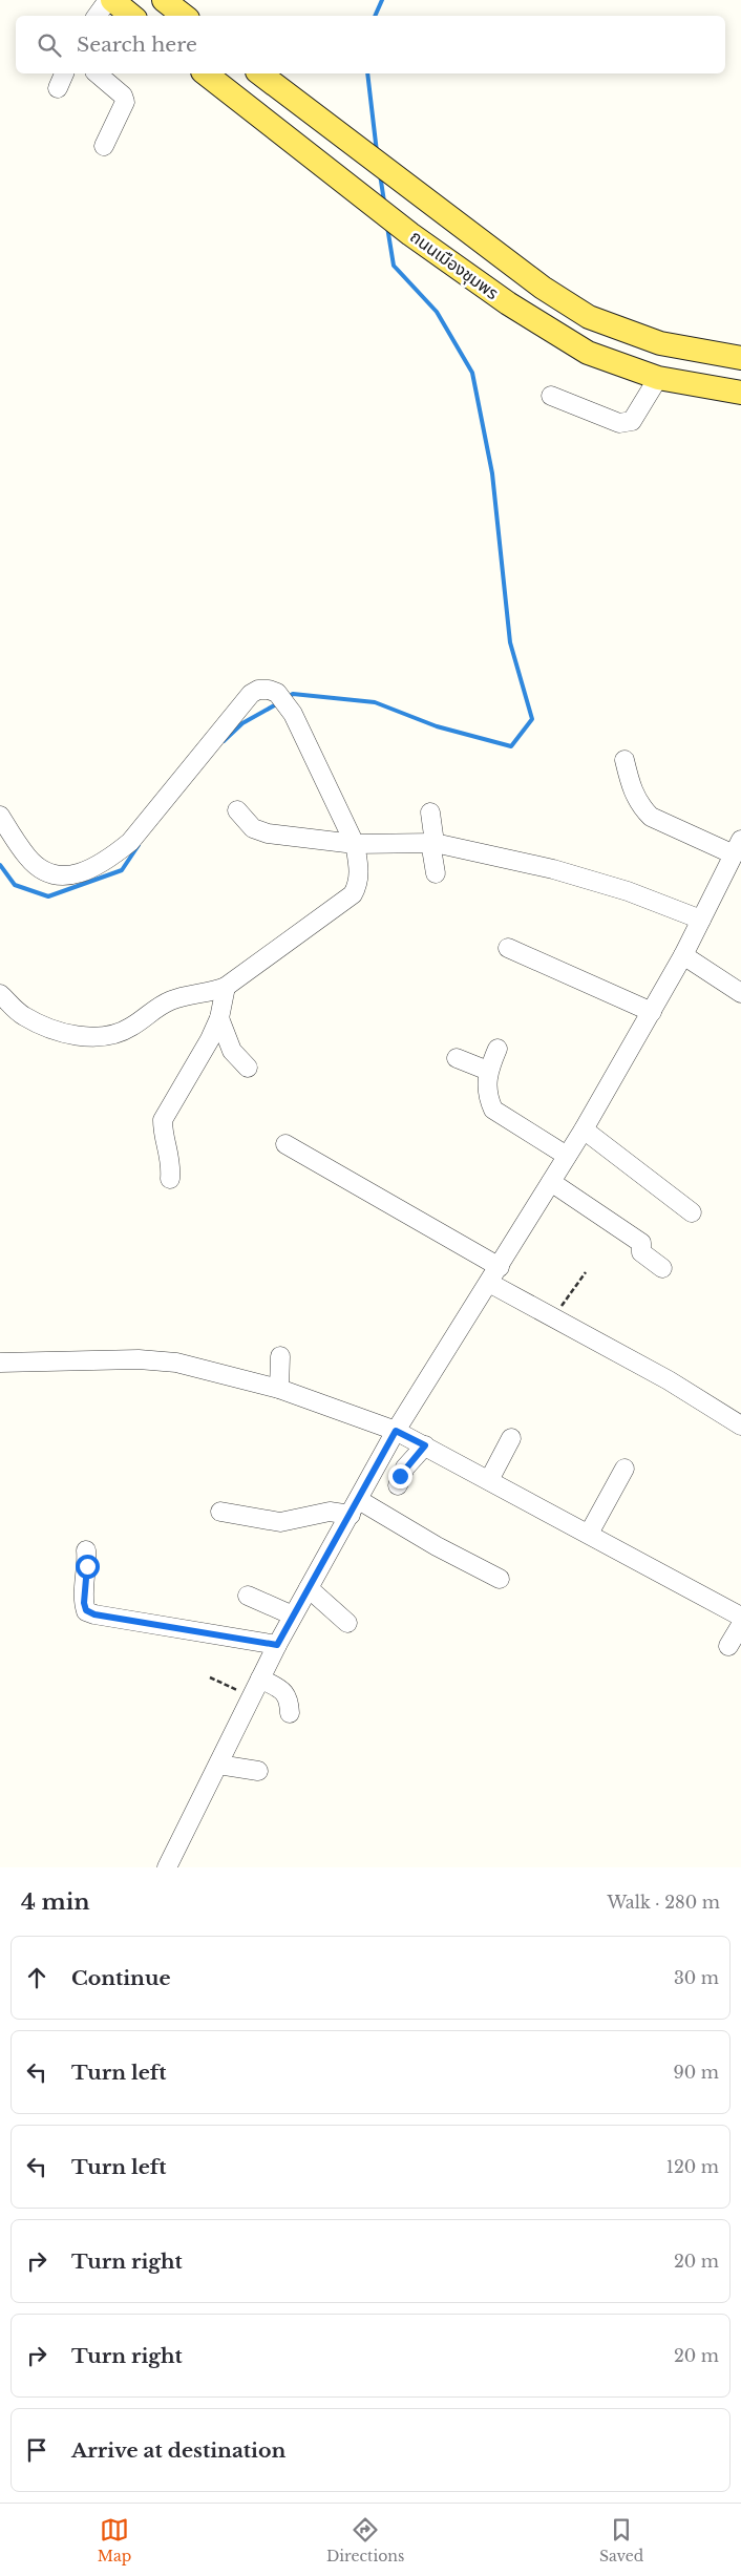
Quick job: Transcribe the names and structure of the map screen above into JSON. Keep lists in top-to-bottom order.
{
  "streets": {
    "main road": ["ถนนเมืองชุมพร"]
  },
  "page": {
    "search": "Search here",
    "heading": ["4 min", "Walk · 280 m"],
    "list": [
      ["Continue", "30 m"],
      ["Turn left", "90 m"],
      ["Turn left", "120 m"],
      ["Turn right", "20 m"],
      ["Turn right", "20 m"],
      "Arrive at destination"
    ],
    "nav": ["Map", "Directions", "Saved"]
  }
}
